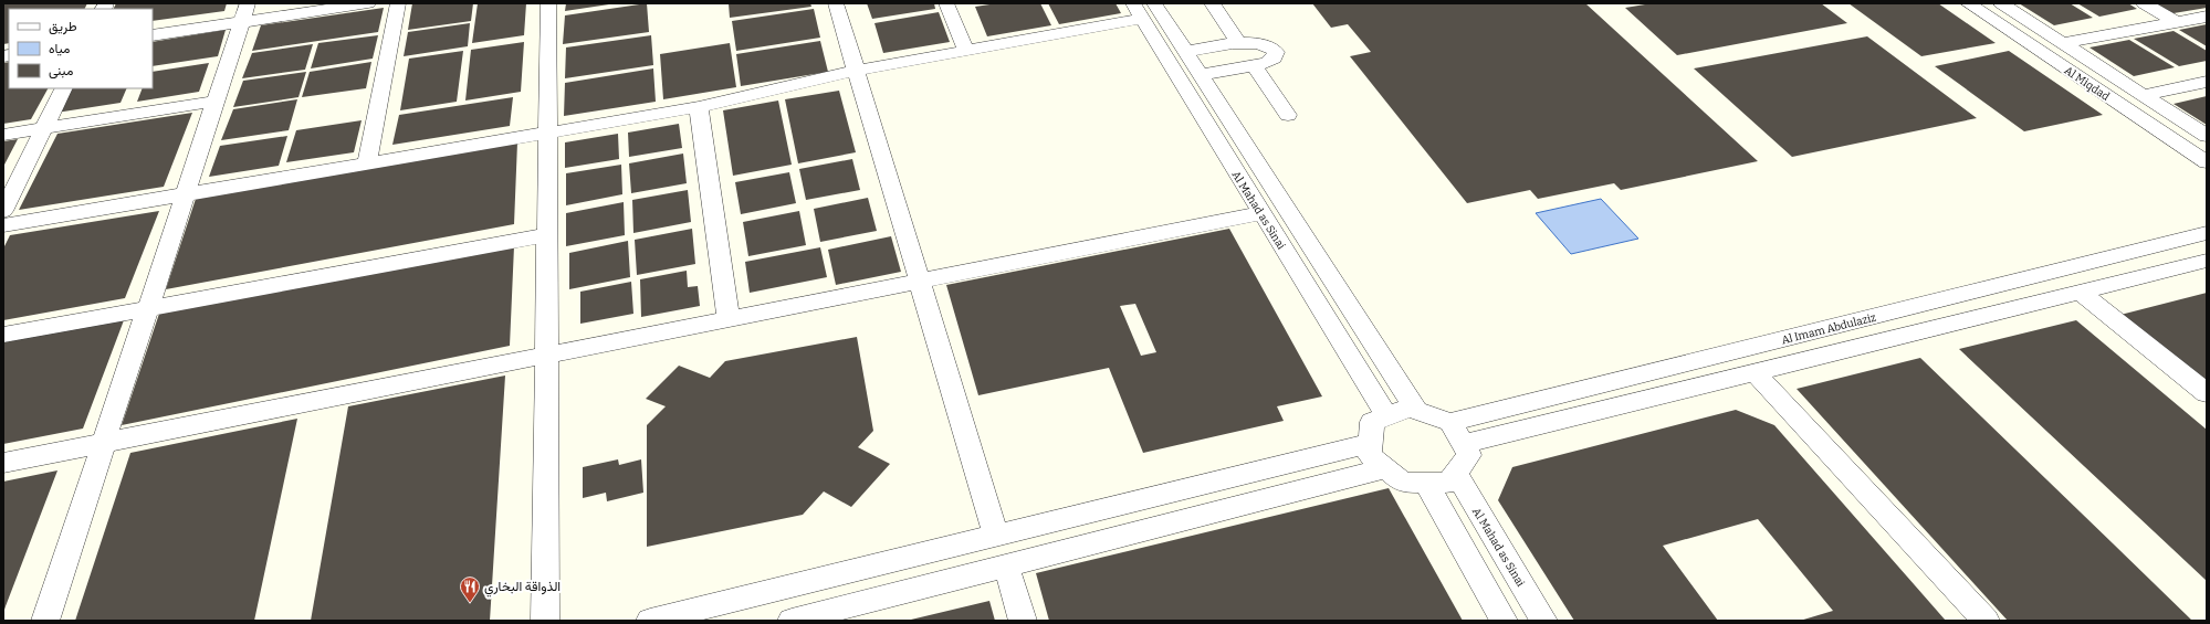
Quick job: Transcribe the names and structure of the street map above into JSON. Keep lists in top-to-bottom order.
{
  "streets": {
    "street": ["Al Miqdad", "Al Mahad as Sinai", "Al Imam Abdulaziz"]
  },
  "crossings": [
    ["Al Mahad as Sinai", "Al Imam Abdulaziz"]
  ],
  "places": {
    "restaurant": ["الذواقة البخاري"]
  },
  "legend": ["طريق", "مياه", "مبنى"]
}
